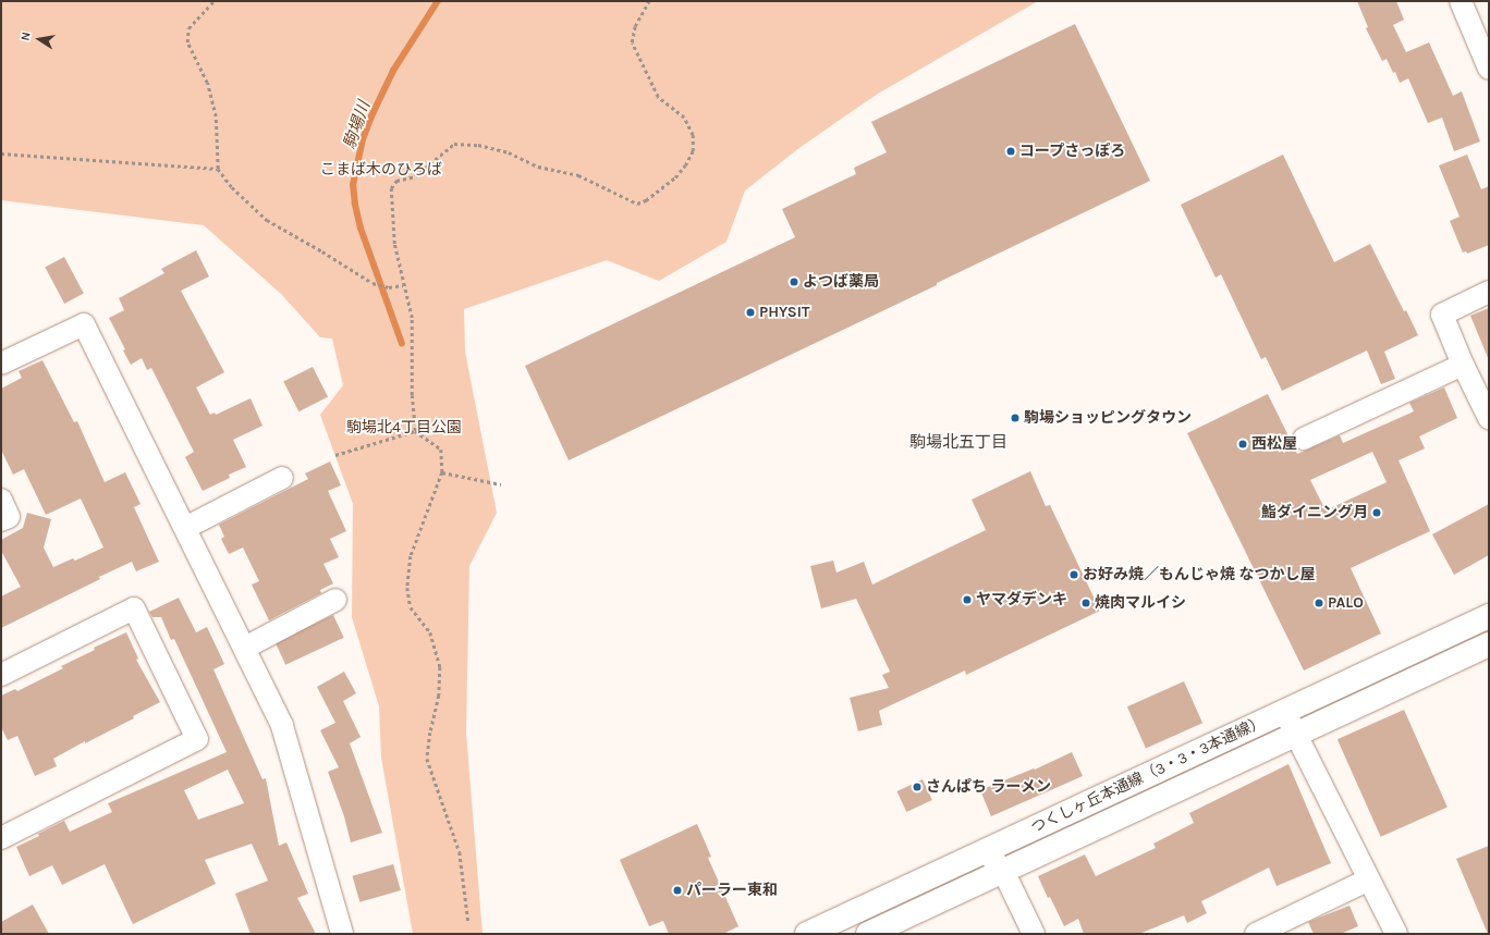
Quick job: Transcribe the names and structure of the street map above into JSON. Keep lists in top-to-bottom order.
{
  "streets": {
    "street": ["つくしヶ丘本通線（3・3・3本通線）"]
  },
  "districts": ["駒場北五丁目"],
  "water": ["駒場川"],
  "parks": ["こまば木のひろば", "駒場北4丁目公園"],
  "places": [
    "コープさっぽろ",
    "よつば薬局",
    "PHYSIT",
    "駒場ショッピングタウン",
    "西松屋",
    "鮨ダイニング月",
    "お好み焼／もんじゃ焼 なつかし屋",
    "ヤマダデンキ",
    "焼肉マルイシ",
    "PALO",
    "さんぱち ラーメン",
    "パーラー東和"
  ],
  "north": "left"
}
